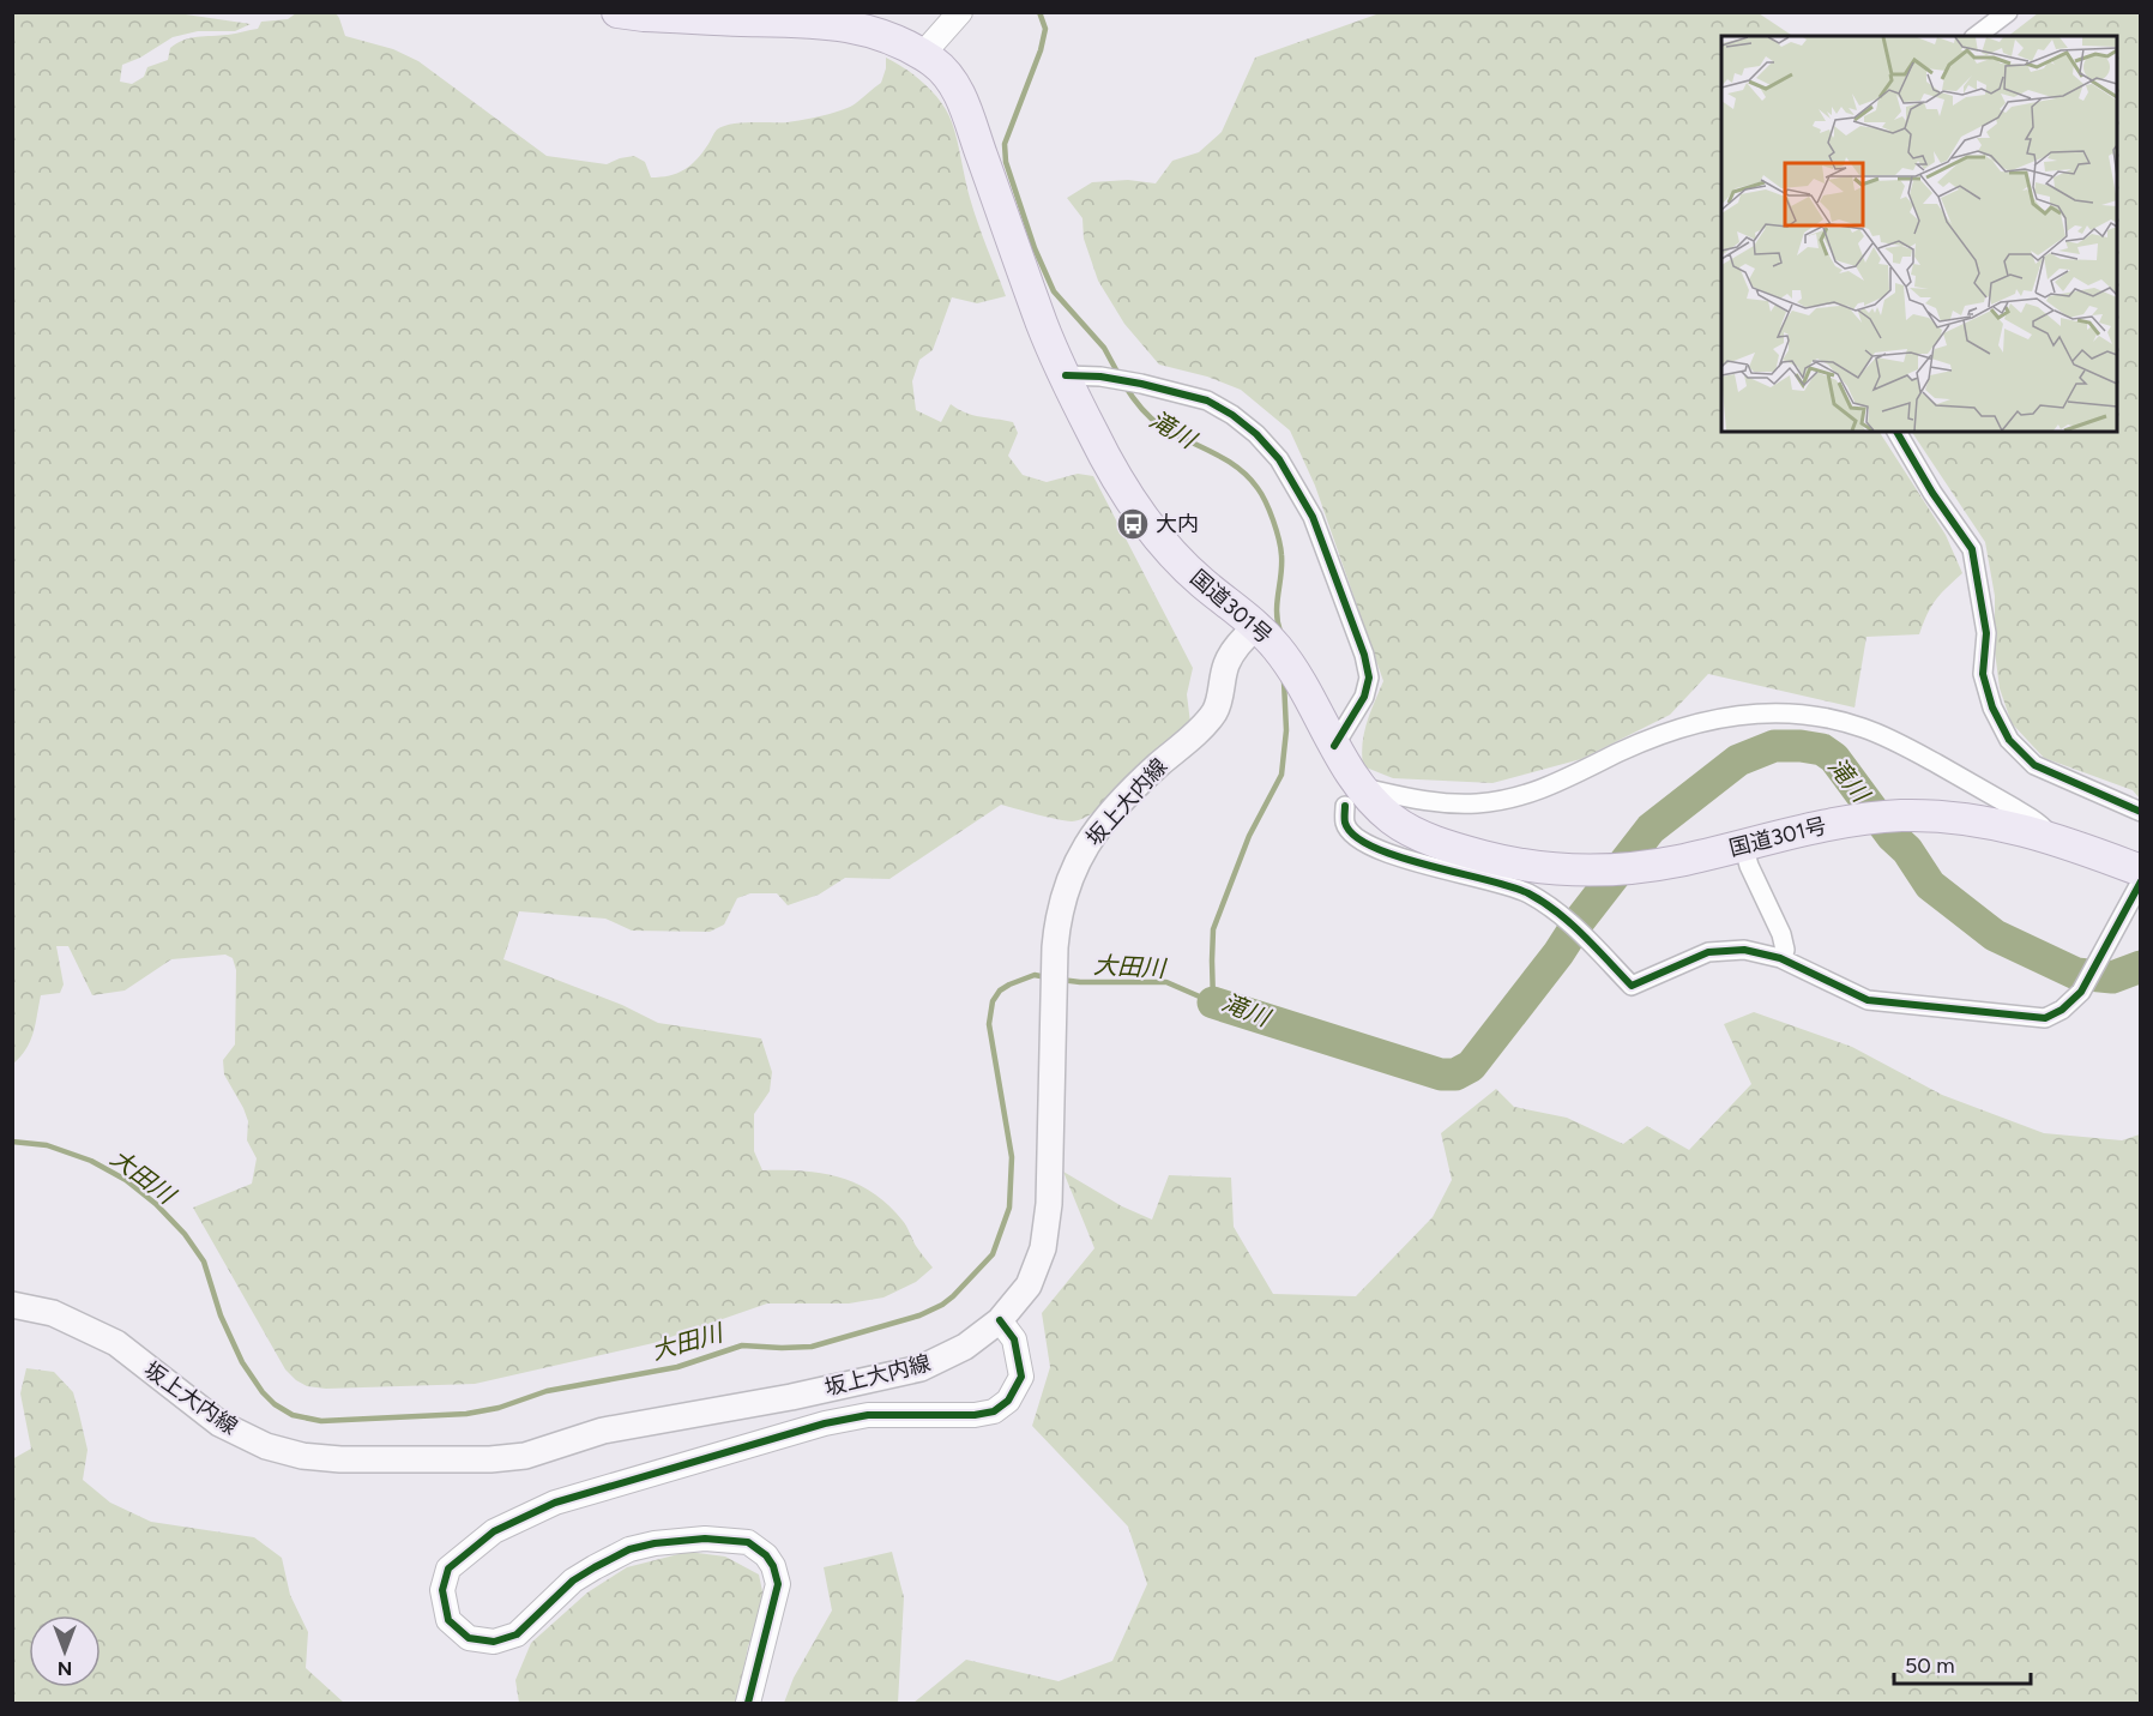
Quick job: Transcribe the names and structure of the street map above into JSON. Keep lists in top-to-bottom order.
{
  "streets": {
    "highway": ["国道301号"],
    "main road": ["坂上大内線"]
  },
  "crossings": [
    ["国道301号", "坂上大内線"]
  ],
  "water": ["滝川", "大田川"],
  "places": {
    "bus stop": ["大内"]
  },
  "scale_bar": "50 m",
  "north": "bottom"
}
